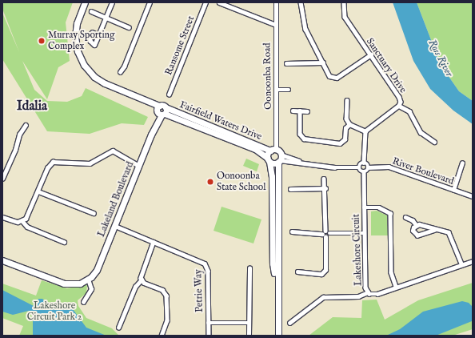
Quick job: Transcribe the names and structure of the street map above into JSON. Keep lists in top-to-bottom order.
{
  "streets": {
    "street": [
      "Ransome Street",
      "Sanctuary Drive",
      "Oonoonba Road",
      "Fairfield Waters Drive",
      "River Boulevard",
      "Lakeland Boulevard",
      "Lakeshore Circuit",
      "Petrie Way"
    ]
  },
  "crossings": [
    ["Oonoonba Road", "Fairfield Waters Drive"],
    ["Fairfield Waters Drive", "Lakeland Boulevard"],
    ["Lakeland Boulevard", "Petrie Way"]
  ],
  "districts": ["Idalia"],
  "water": ["Ross River"],
  "parks": ["Lakeshore Circuit Park 2"],
  "places": ["Murray Sporting Complex", "Oonoonba State School"]
}
